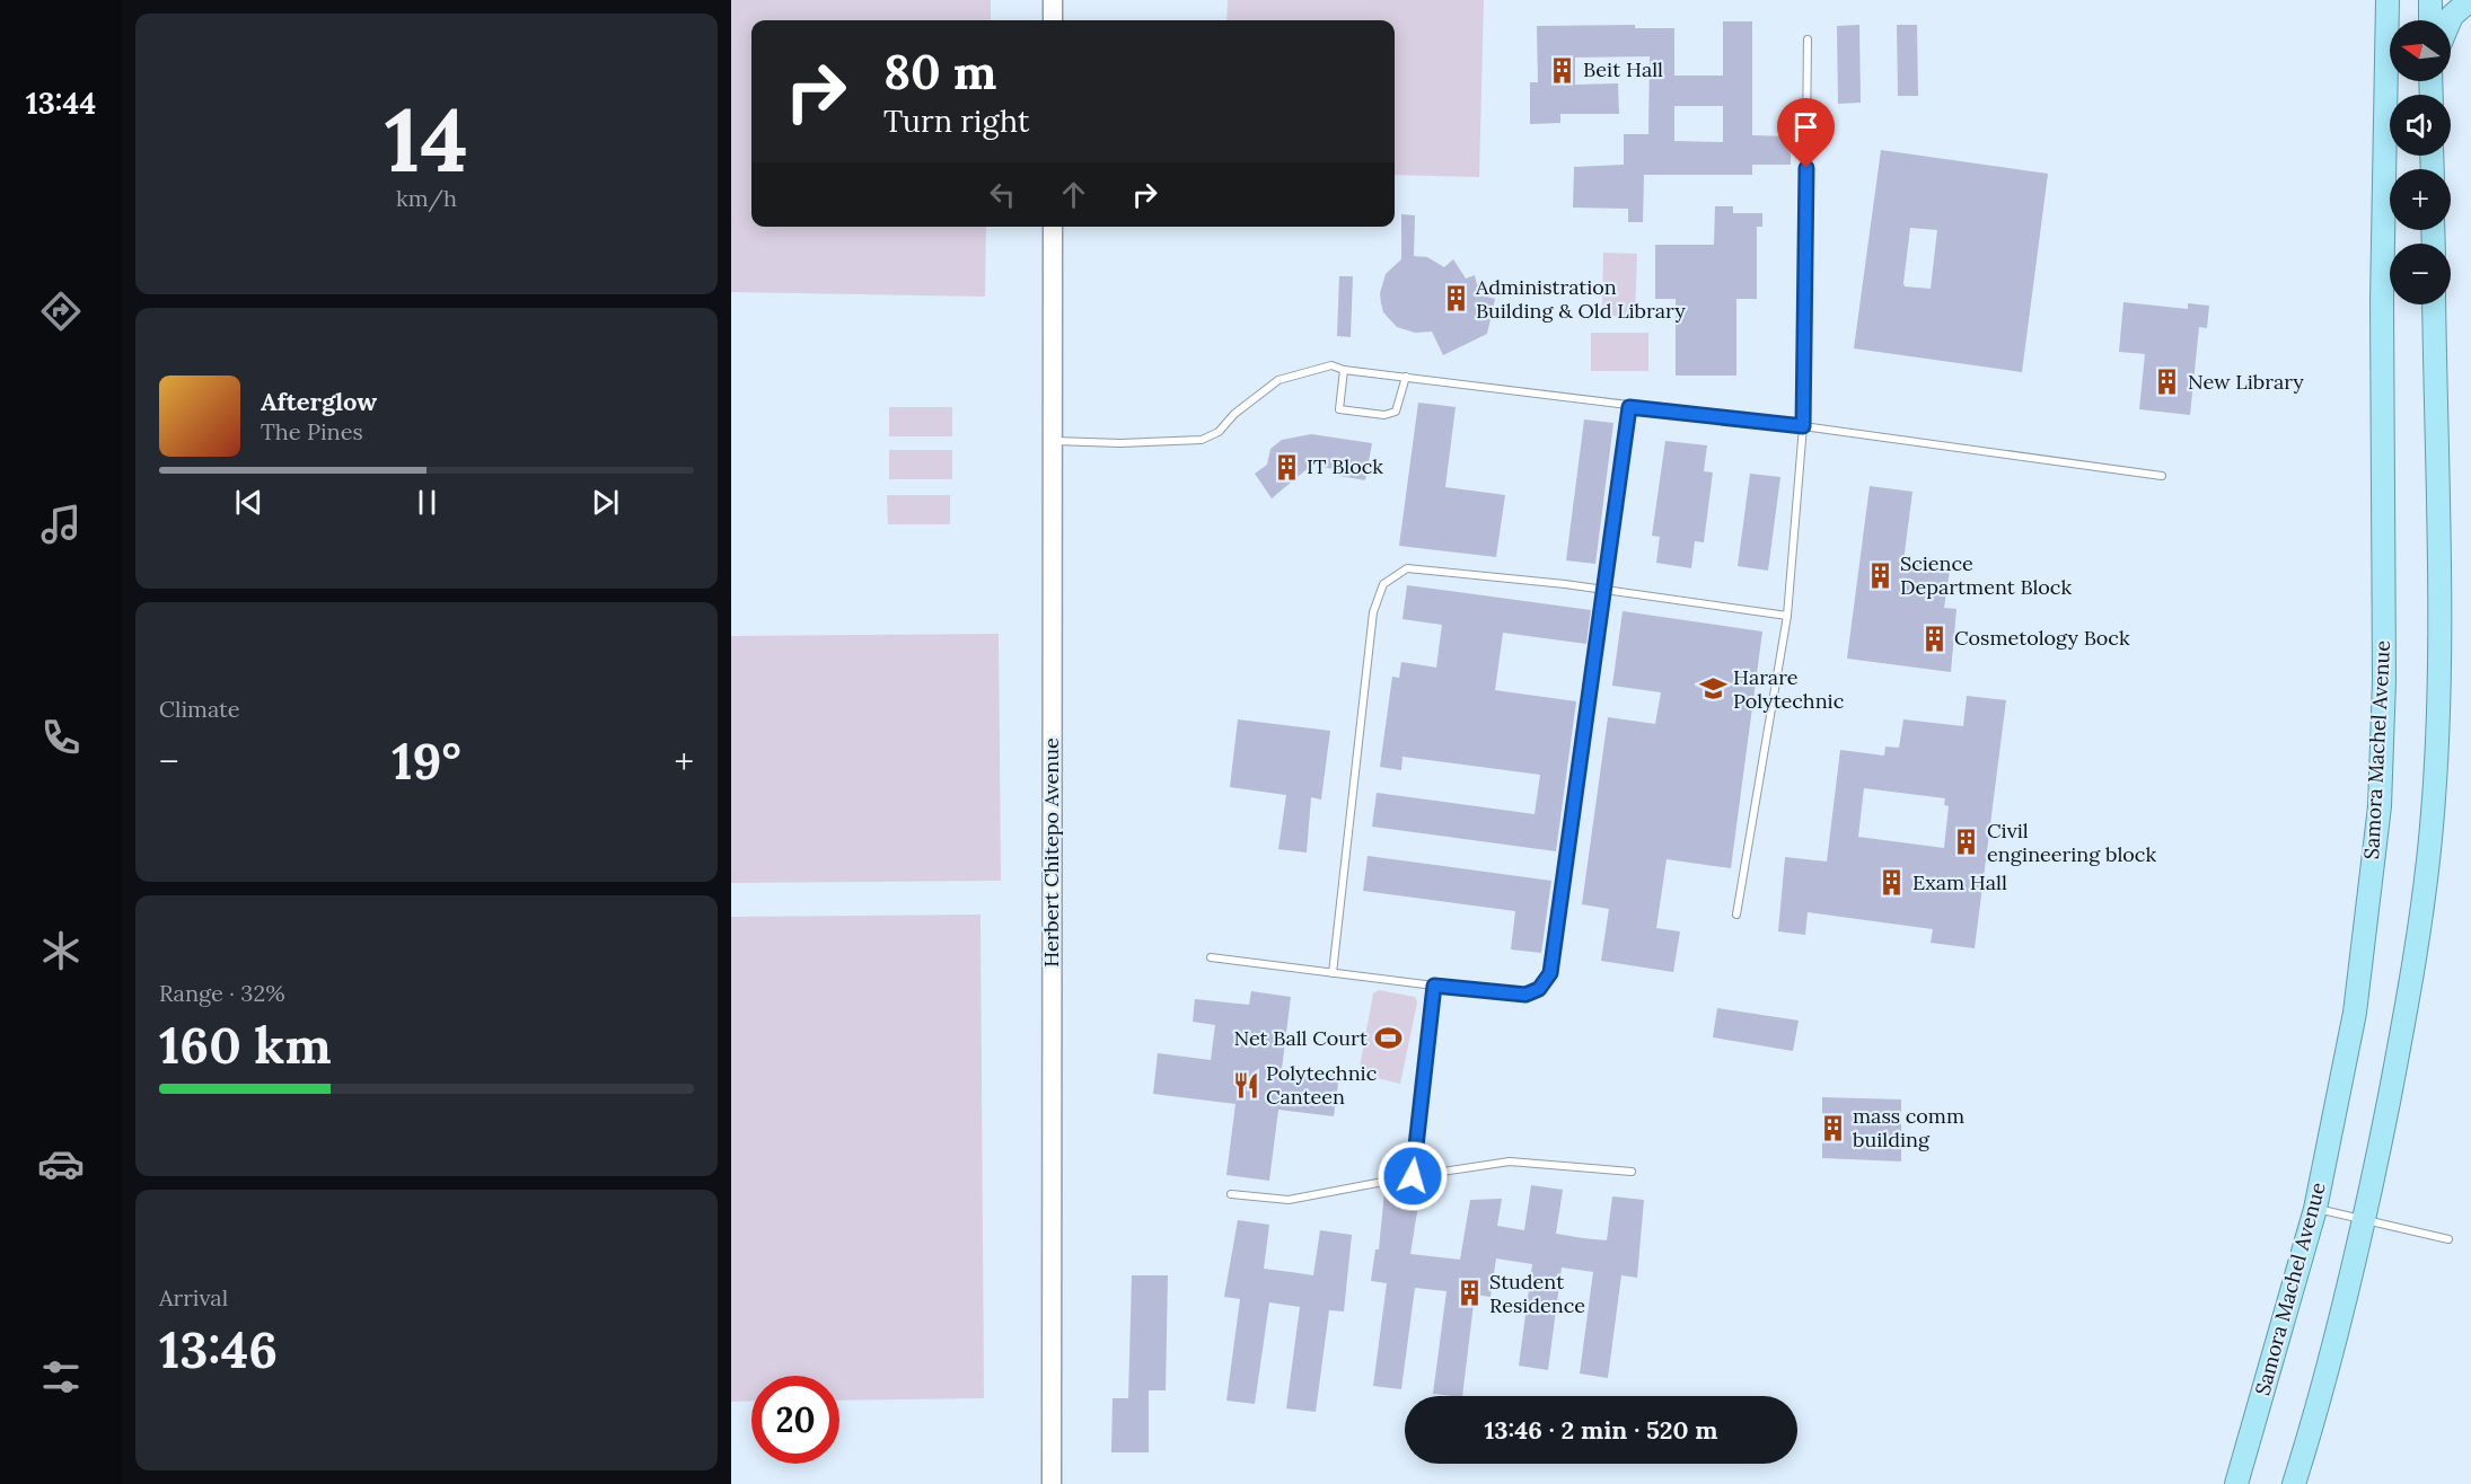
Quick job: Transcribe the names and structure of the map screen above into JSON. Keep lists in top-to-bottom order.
{
  "streets": {
    "highway": ["Samora Machel Avenue"],
    "main road": ["Herbert Chitepo Avenue"]
  },
  "places": {
    "building": [
      "Beit Hall",
      "Administration Building & Old Library",
      "New Library",
      "IT Block",
      "Science Department Block",
      "Cosmetology Bock",
      "Civil engineering block",
      "Exam Hall",
      "mass comm building",
      "Student Residence"
    ],
    "school or university": ["Harare Polytechnic"],
    "sports": ["Net Ball Court"],
    "restaurant": ["Polytechnic Canteen"]
  },
  "north": "left",
  "page": {
    "tabs": "13:44",
    "tile": [
      ["14", "km/h"],
      "Climate",
      ["Range · 32%", "160 km"],
      ["Arrival", "13:46"]
    ],
    "map_buttons": ["+", "−"],
    "turn": ["80 m", "Turn right"],
    "song": ["Afterglow", "The Pines"],
    "heat": ["−", "19°", "+"],
    "limit": "20",
    "trip": "13:46 · 2 min · 520 m"
  }
}
